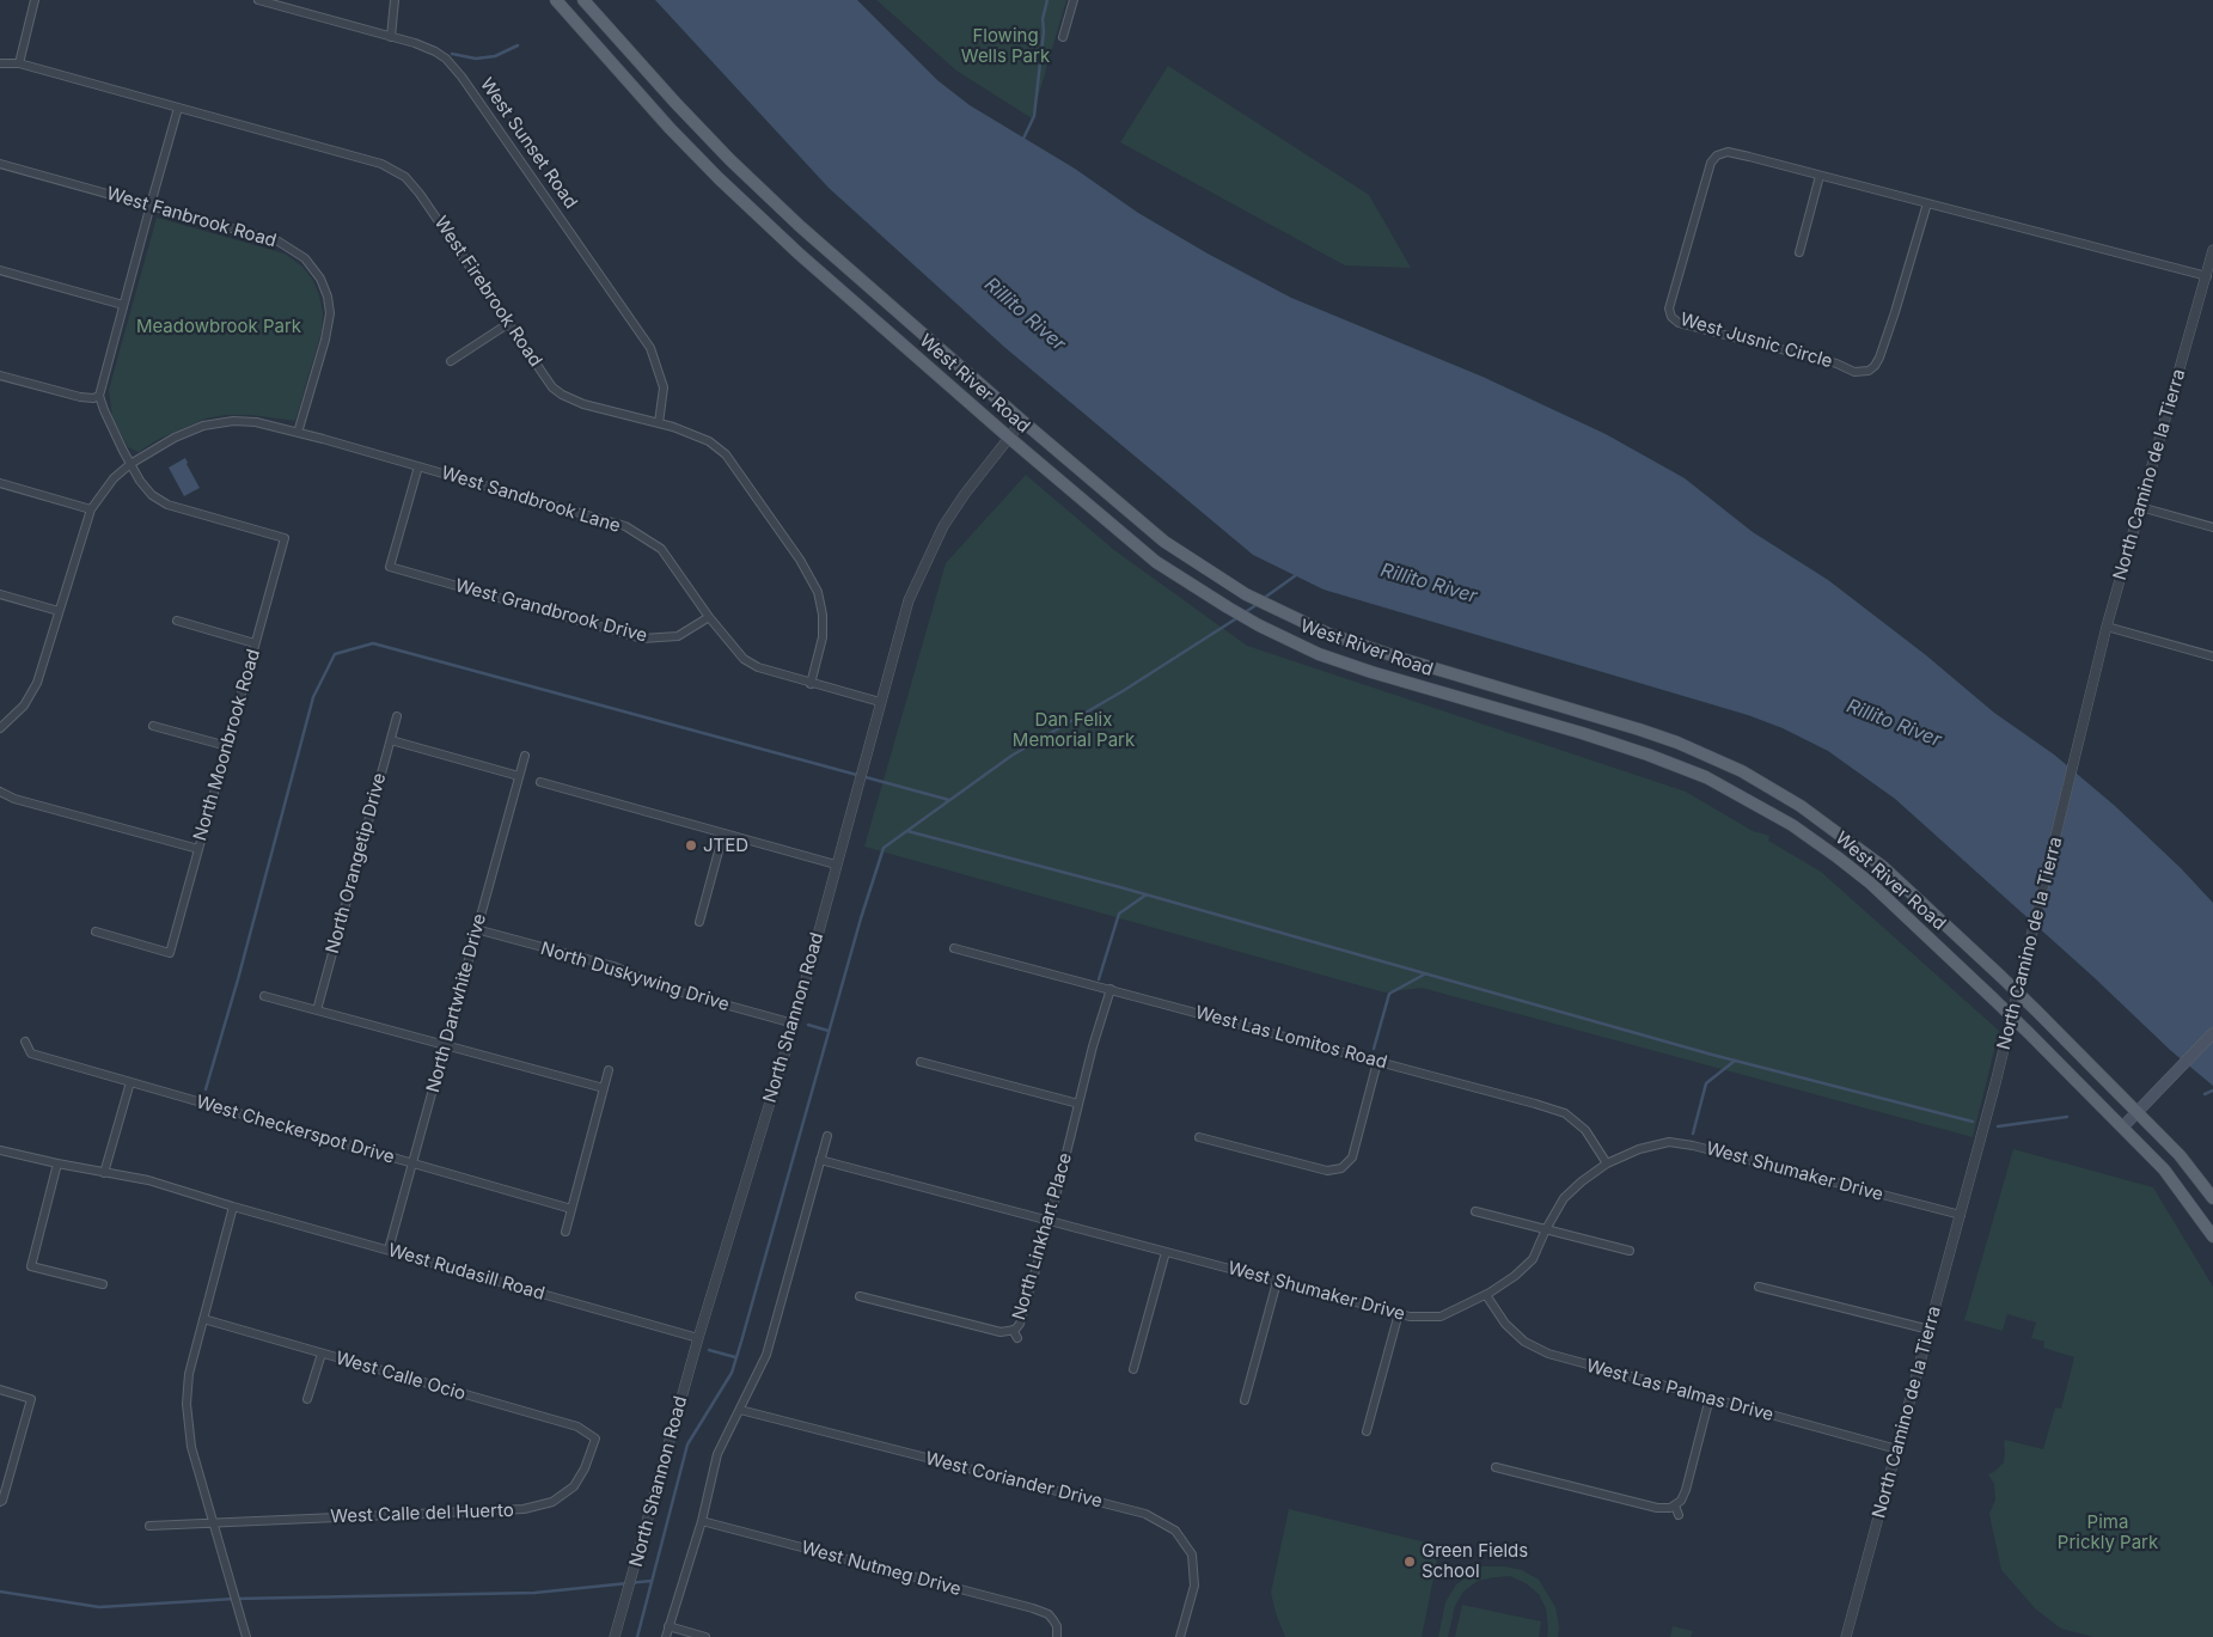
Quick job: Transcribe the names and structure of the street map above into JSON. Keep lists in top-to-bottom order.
{
  "streets": {
    "main road": ["West River Road"],
    "street": [
      "West Sunset Road",
      "West Fanbrook Road",
      "West Firebrook Road",
      "West Jusnic Circle",
      "North Camino de la Tierra",
      "West Sandbrook Lane",
      "West Grandbrook Drive",
      "North Moonbrook Road",
      "North Orangetip Drive",
      "North Duskywing Drive",
      "North Dartwhite Drive",
      "North Shannon Road",
      "West Las Lomitos Road",
      "West Checkerspot Drive",
      "West Shumaker Drive",
      "North Linkhart Place",
      "West Rudasill Road",
      "West Calle Ocio",
      "West Las Palmas Drive",
      "West Coriander Drive",
      "West Calle del Huerto",
      "West Nutmeg Drive"
    ]
  },
  "crossings": [
    ["West Sunset Road", "West Firebrook Road"],
    ["West Fanbrook Road", "West Sandbrook Lane"],
    ["West Firebrook Road", "West Sandbrook Lane"],
    ["West Jusnic Circle", "North Camino de la Tierra"],
    ["West River Road", "North Shannon Road"],
    ["North Camino de la Tierra", "West Shumaker Drive"],
    ["North Camino de la Tierra", "West Las Palmas Drive"],
    ["West Sandbrook Lane", "West Grandbrook Drive"],
    ["West Sandbrook Lane", "North Moonbrook Road"],
    ["West Sandbrook Lane", "North Shannon Road"],
    ["North Duskywing Drive", "North Dartwhite Drive"],
    ["North Duskywing Drive", "North Shannon Road"],
    ["North Dartwhite Drive", "West Checkerspot Drive"],
    ["North Dartwhite Drive", "West Rudasill Road"],
    ["North Shannon Road", "West Rudasill Road"],
    ["West Las Lomitos Road", "West Shumaker Drive"],
    ["West Las Lomitos Road", "North Linkhart Place"],
    ["West Shumaker Drive", "North Linkhart Place"],
    ["West Shumaker Drive", "West Las Palmas Drive"],
    ["West Calle Ocio", "West Calle del Huerto"]
  ],
  "water": ["Rillito River"],
  "parks": [
    "Flowing Wells Park",
    "Meadowbrook Park",
    "Dan Felix Memorial Park",
    "Pima Prickly Park"
  ],
  "places": ["JTED", "Green Fields School"]
}
